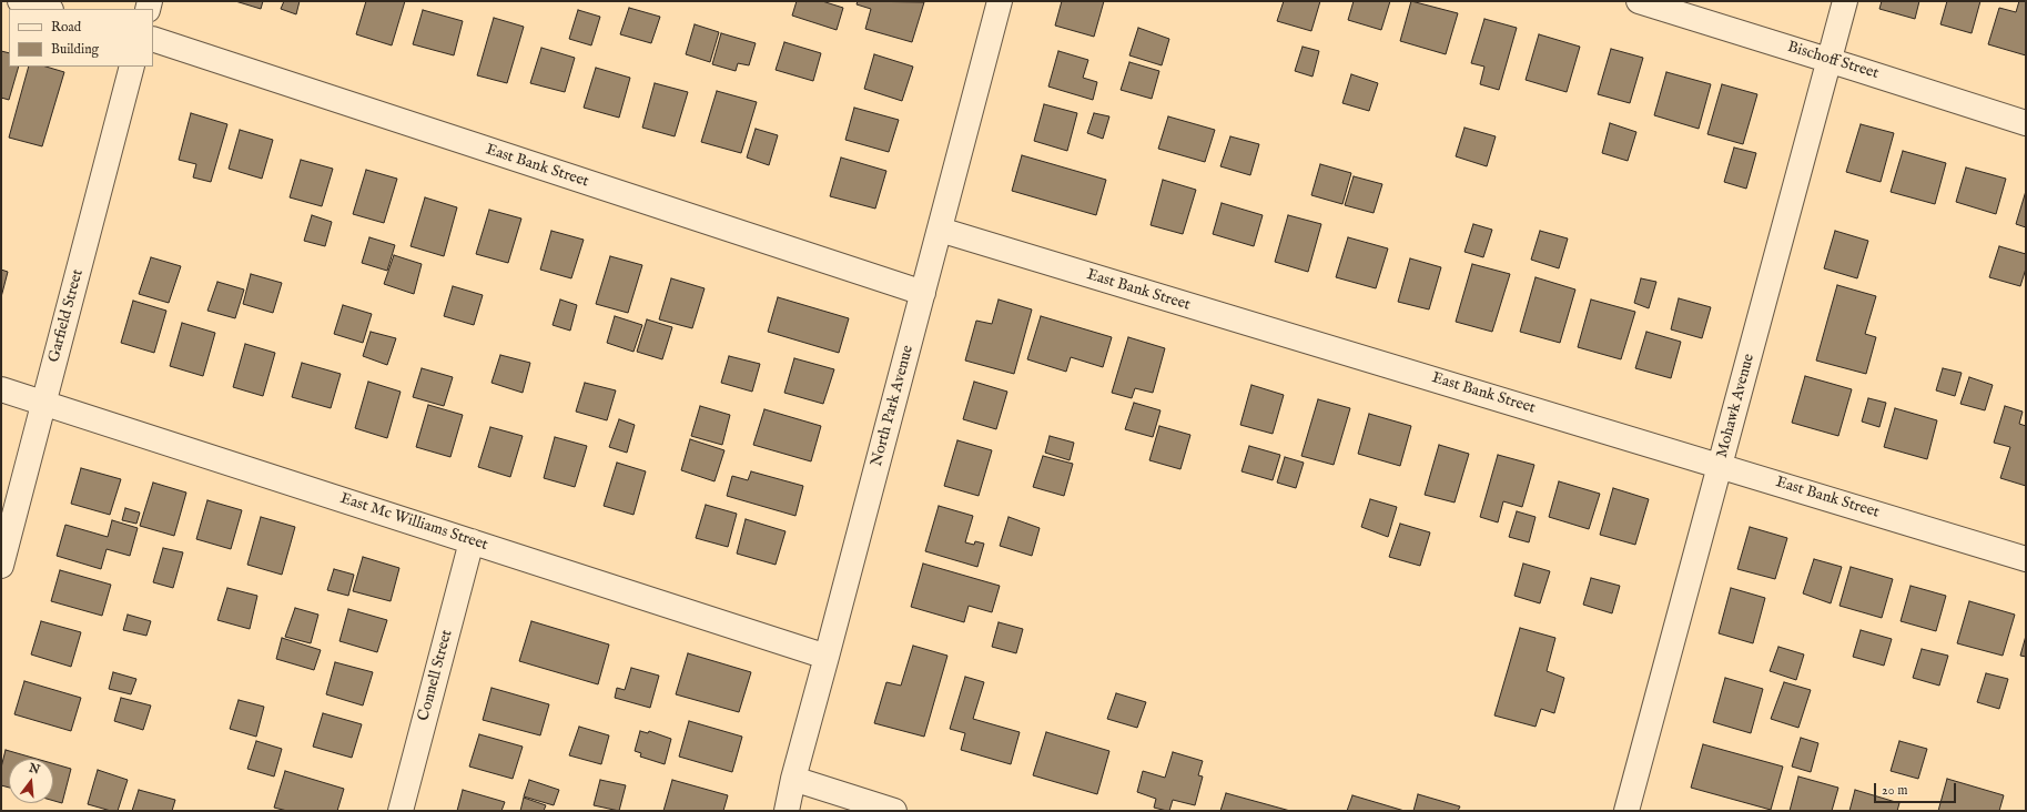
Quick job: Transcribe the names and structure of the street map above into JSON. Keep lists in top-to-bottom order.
{
  "streets": {
    "street": [
      "Bischoff Street",
      "East Bank Street",
      "Garfield Street",
      "North Park Avenue",
      "Mohawk Avenue",
      "East Mc Williams Street",
      "Connell Street"
    ]
  },
  "crossings": [
    ["Bischoff Street", "Mohawk Avenue"],
    ["East Bank Street", "North Park Avenue"],
    ["East Bank Street", "Mohawk Avenue"],
    ["Garfield Street", "East Mc Williams Street"],
    ["North Park Avenue", "East Mc Williams Street"],
    ["East Mc Williams Street", "Connell Street"]
  ],
  "legend": ["Road", "Building"],
  "scale_bar": "20 m",
  "north": "top"
}
